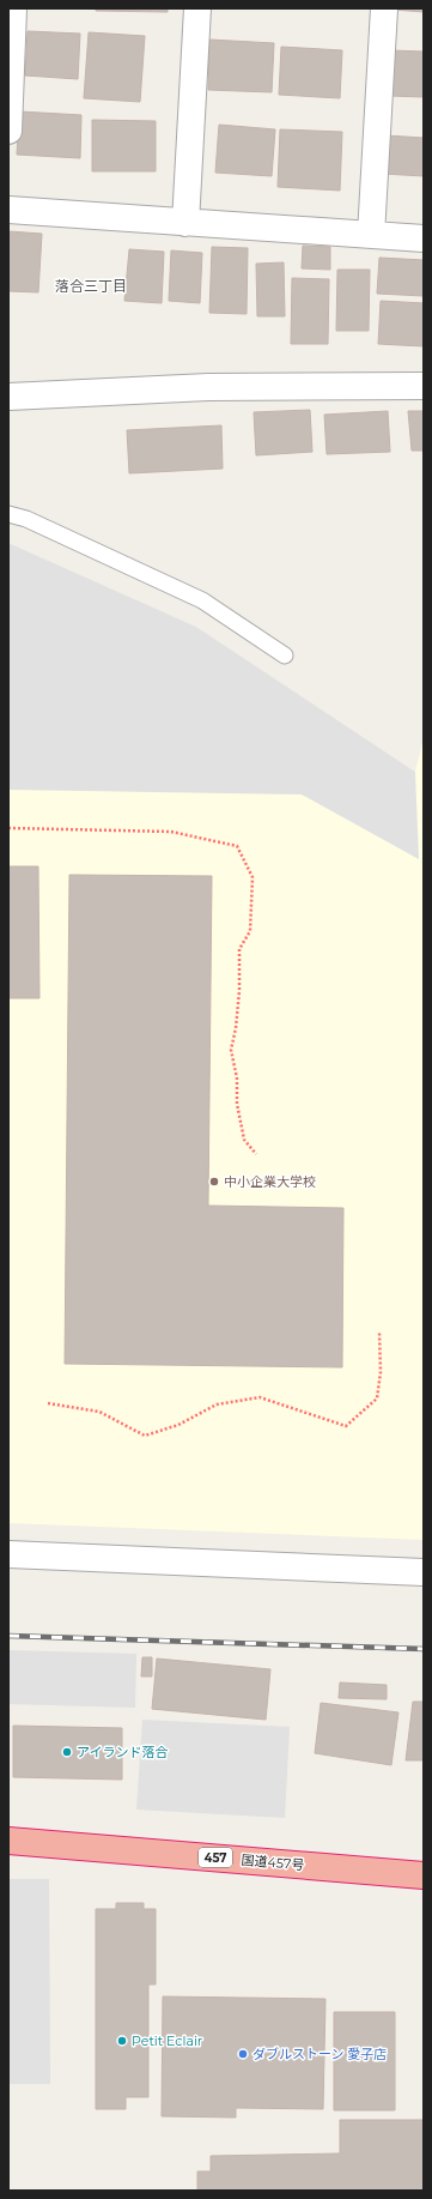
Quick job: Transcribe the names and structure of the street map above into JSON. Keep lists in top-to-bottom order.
{
  "streets": {
    "highway": ["457", "国道457号"]
  },
  "districts": ["落合三丁目"],
  "places": [
    "中小企業大学校",
    "アイランド落合",
    "Petit Eclair",
    "ダブルストーン 愛子店"
  ]
}
